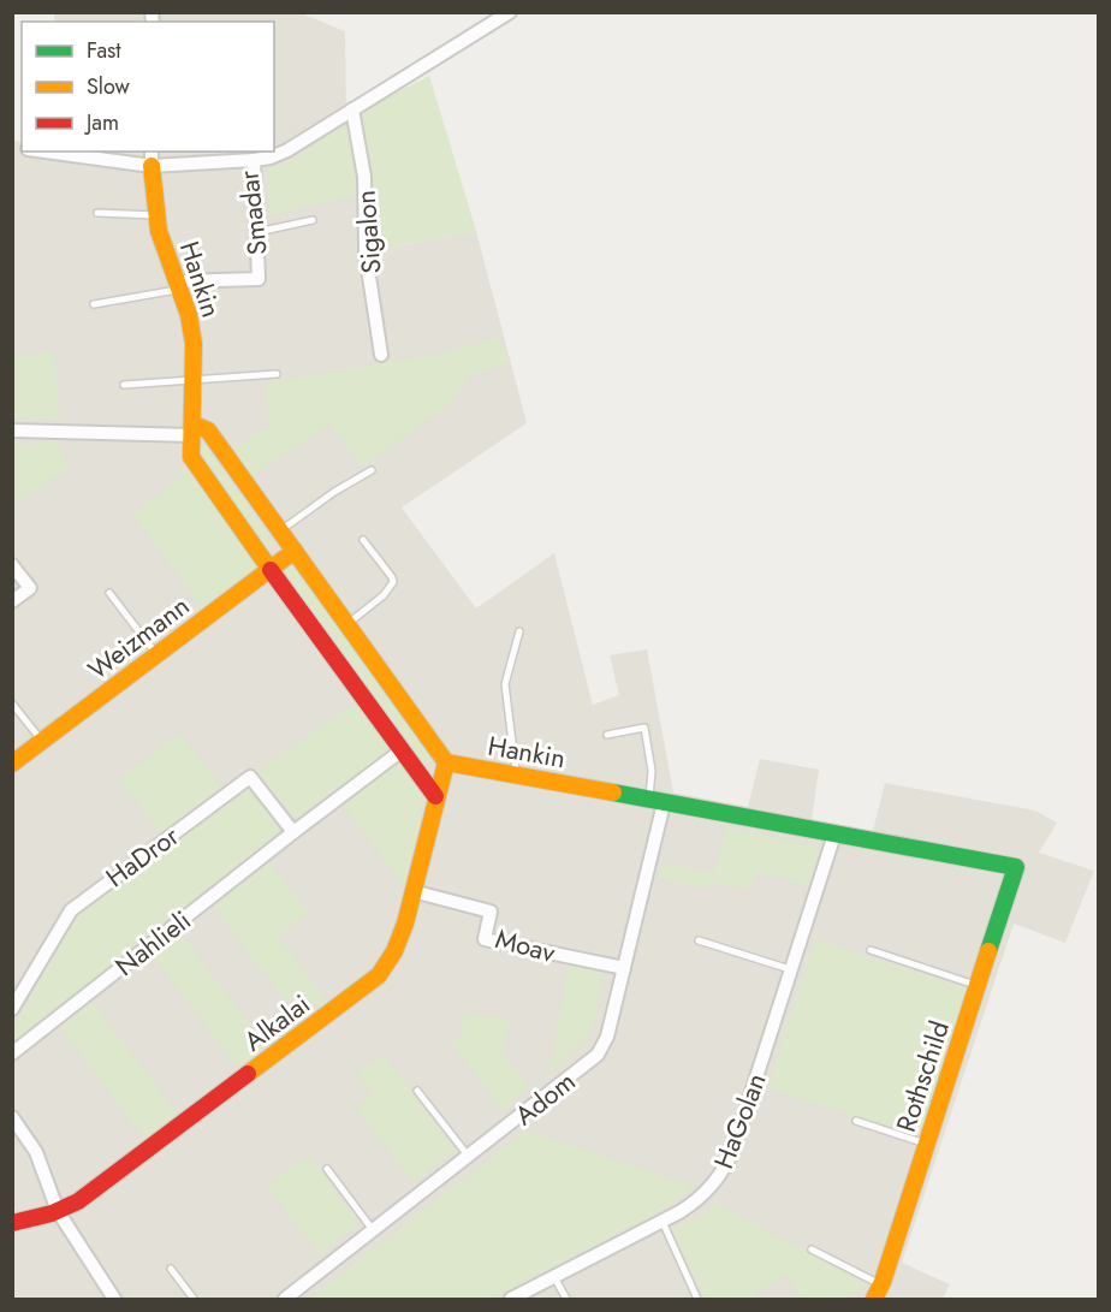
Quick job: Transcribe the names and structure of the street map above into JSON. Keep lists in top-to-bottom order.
{
  "streets": {
    "street": [
      "Smadar",
      "Sigalon",
      "Hankin",
      "Weizmann",
      "HaDror",
      "Nahlieli",
      "Moav",
      "Alkalai",
      "Rothschild",
      "Adom",
      "HaGolan"
    ]
  },
  "crossings": [
    ["Smadar", "Hankin"],
    ["Hankin", "Weizmann"],
    ["Hankin", "Nahlieli"],
    ["Hankin", "Alkalai"],
    ["Hankin", "Rothschild"],
    ["Hankin", "Adom"],
    ["Hankin", "HaGolan"],
    ["HaDror", "Nahlieli"],
    ["Moav", "Alkalai"],
    ["Moav", "Adom"]
  ],
  "legend": ["Fast", "Slow", "Jam"]
}
